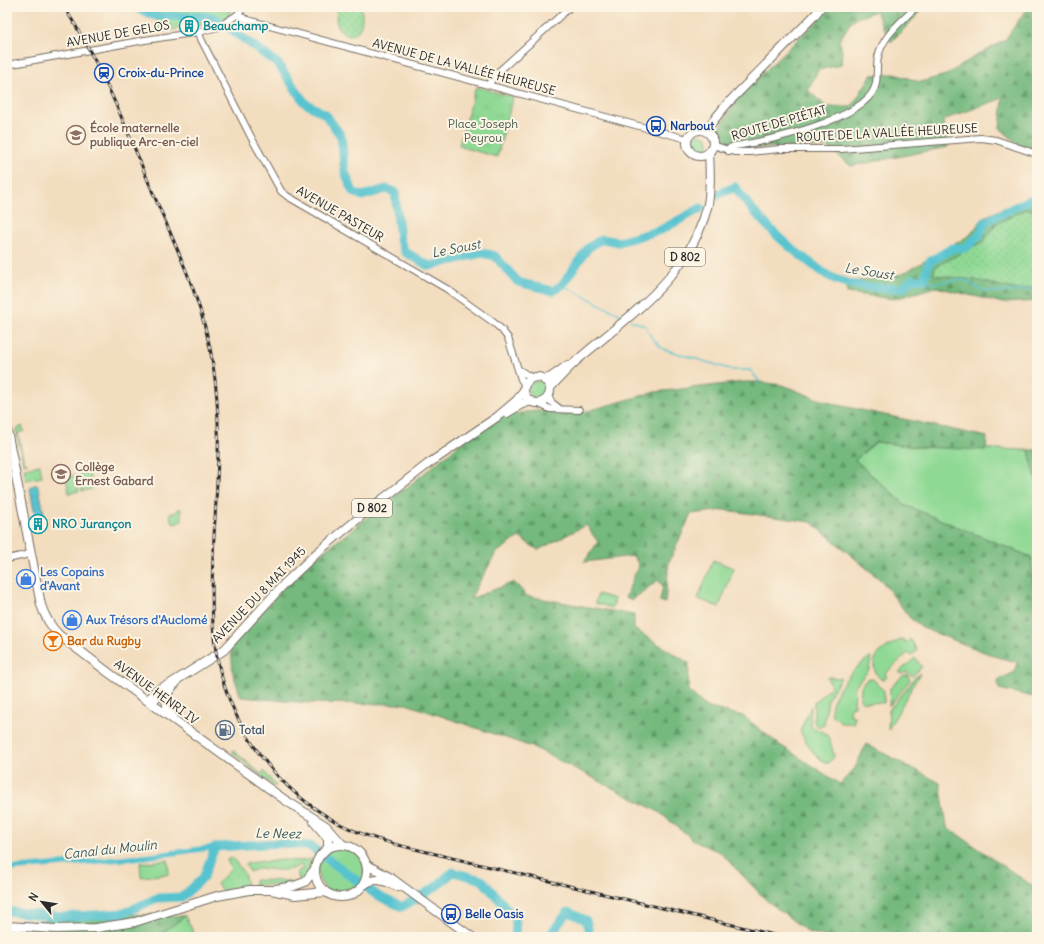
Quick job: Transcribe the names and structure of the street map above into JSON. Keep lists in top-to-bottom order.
{
  "streets": {
    "main road": ["D 802", "AVENUE DU 8 MAI 1945", "AVENUE HENRI IV"],
    "street": [
      "AVENUE DE GELOS",
      "AVENUE DE LA VALLÉE HEUREUSE",
      "ROUTE DE PIÉTAT",
      "ROUTE DE LA VALLÉE HEUREUSE",
      "AVENUE PASTEUR"
    ]
  },
  "crossings": [
    ["AVENUE DE GELOS", "AVENUE DE LA VALLÉE HEUREUSE"],
    ["AVENUE DE GELOS", "AVENUE PASTEUR"],
    ["AVENUE DE LA VALLÉE HEUREUSE", "ROUTE DE LA VALLÉE HEUREUSE"],
    ["AVENUE DE LA VALLÉE HEUREUSE", "D 802"],
    ["ROUTE DE PIÉTAT", "ROUTE DE LA VALLÉE HEUREUSE"],
    ["ROUTE DE LA VALLÉE HEUREUSE", "D 802"],
    ["AVENUE PASTEUR", "D 802"],
    ["AVENUE PASTEUR", "AVENUE DU 8 MAI 1945"],
    ["D 802", "AVENUE DU 8 MAI 1945"],
    ["D 802", "AVENUE HENRI IV"],
    ["AVENUE DU 8 MAI 1945", "AVENUE HENRI IV"]
  ],
  "water": ["Le Soust", "Le Neez", "Canal du Moulin"],
  "parks": ["Place Joseph Peyrou"],
  "places": {
    "building": ["Beauchamp", "NRO Jurançon"],
    "station": ["Croix-du-Prince"],
    "bus stop": ["Narbout", "Belle Oasis"],
    "school or university": ["École maternelle publique Arc-en-ciel", "Collège Ernest Gabard"],
    "shop": ["Les Copains d'Avant", "Aux Trésors d'Auclomé"],
    "bar": ["Bar du Rugby"],
    "fuel station": ["Total"]
  },
  "north": "top left"
}
